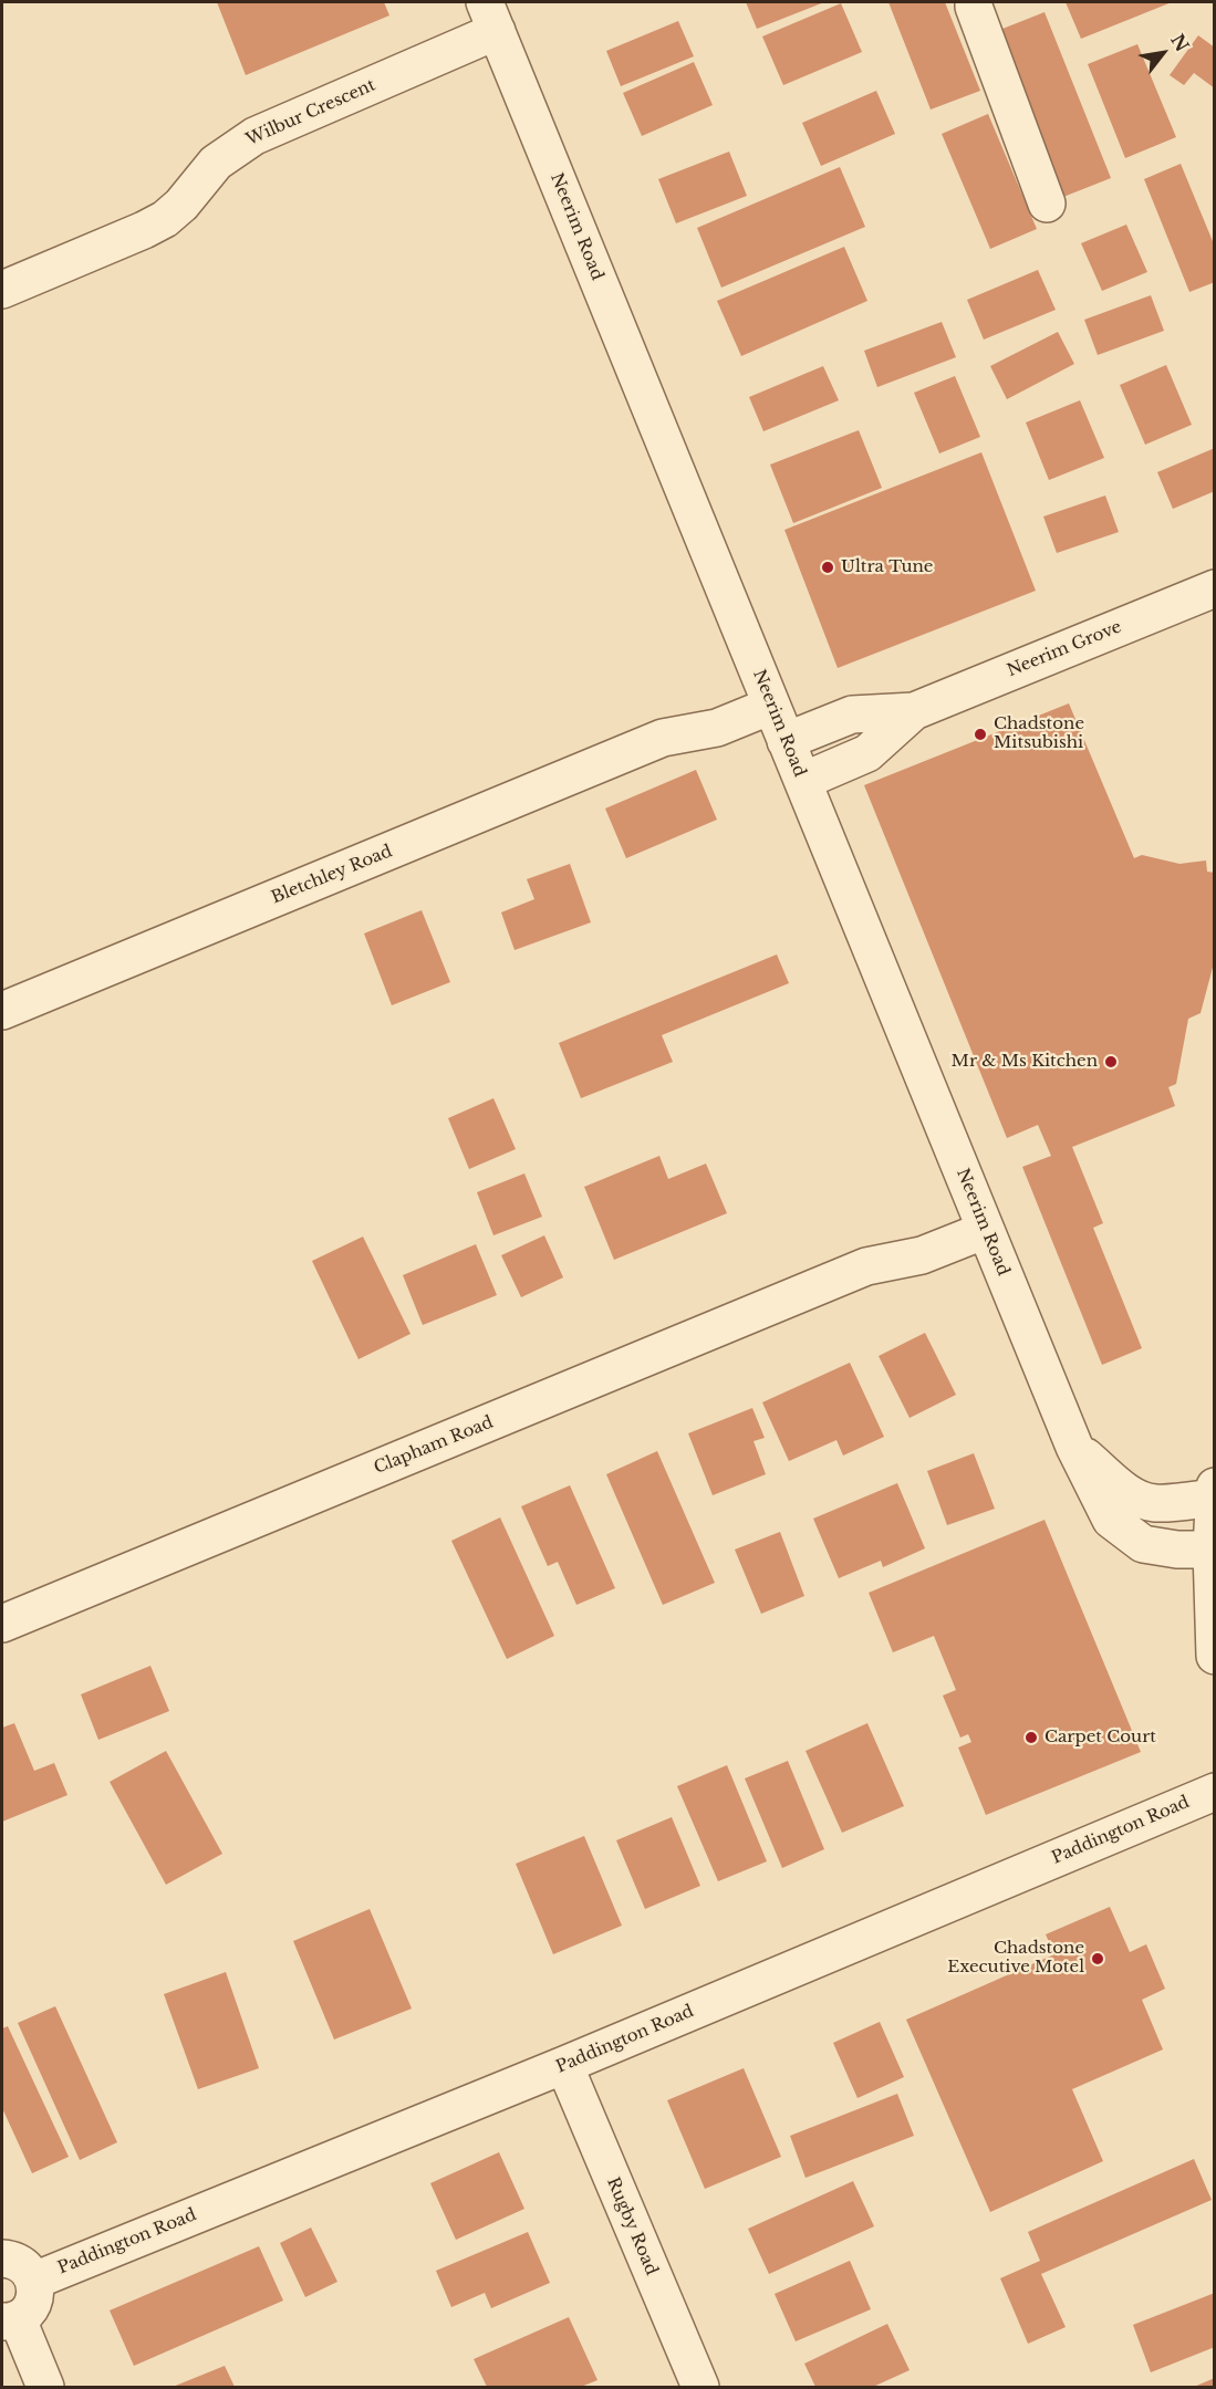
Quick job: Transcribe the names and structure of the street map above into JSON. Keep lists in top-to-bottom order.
{
  "streets": {
    "street": [
      "Wilbur Crescent",
      "Neerim Road",
      "Neerim Grove",
      "Bletchley Road",
      "Clapham Road",
      "Paddington Road",
      "Rugby Road"
    ]
  },
  "crossings": [
    ["Wilbur Crescent", "Neerim Road"],
    ["Neerim Road", "Neerim Grove"],
    ["Neerim Road", "Bletchley Road"],
    ["Neerim Road", "Clapham Road"],
    ["Paddington Road", "Rugby Road"]
  ],
  "places": [
    "Ultra Tune",
    "Chadstone Mitsubishi",
    "Mr & Ms Kitchen",
    "Carpet Court",
    "Chadstone Executive Motel"
  ],
  "north": "top right"
}
